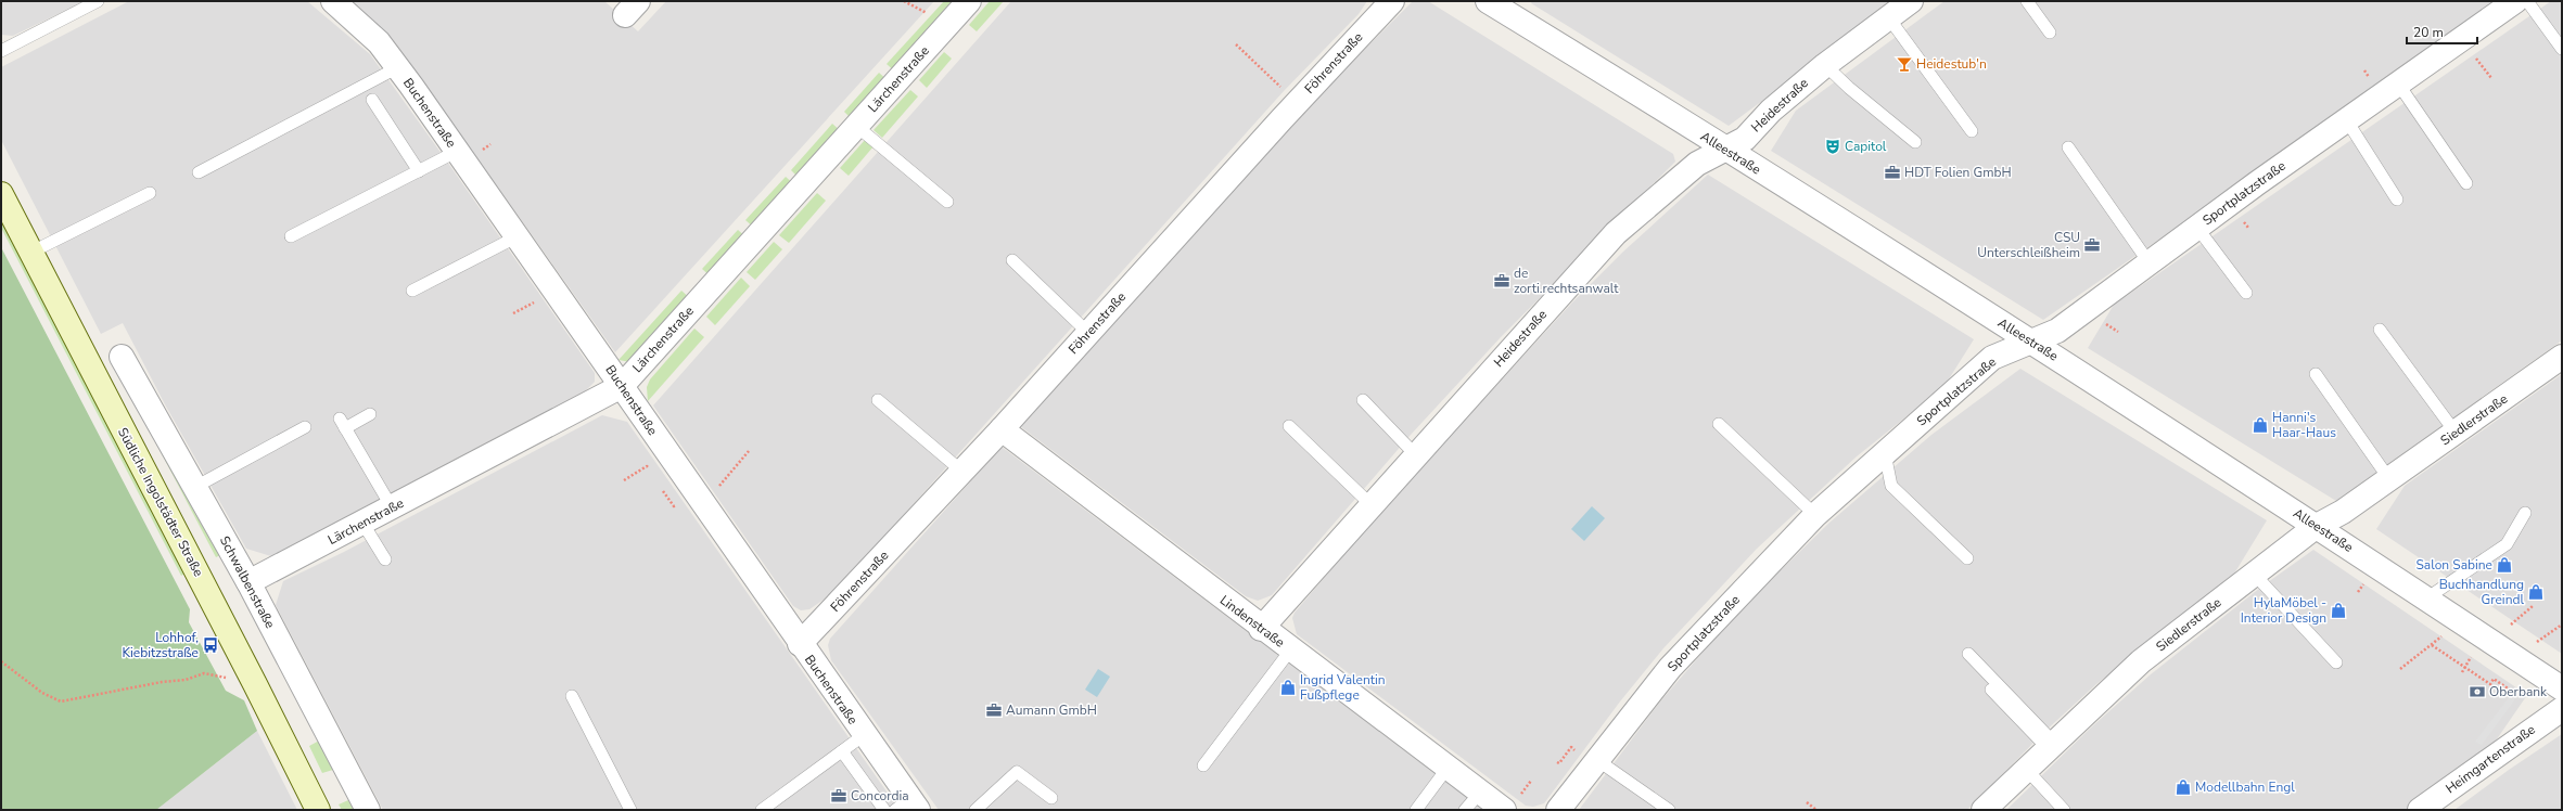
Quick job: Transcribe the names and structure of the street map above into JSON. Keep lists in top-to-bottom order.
{
  "streets": {
    "street": [
      "Föhrenstraße",
      "Lärchenstraße",
      "Heidestraße",
      "Buchenstraße",
      "Alleestraße",
      "Sportplatzstraße",
      "Siedlerstraße",
      "Südliche Ingolstädter Straße",
      "Schwalbenstraße",
      "Lindenstraße",
      "Heimgartenstraße"
    ]
  },
  "crossings": [
    ["Föhrenstraße", "Buchenstraße"],
    ["Föhrenstraße", "Lindenstraße"],
    ["Lärchenstraße", "Buchenstraße"],
    ["Lärchenstraße", "Schwalbenstraße"],
    ["Heidestraße", "Alleestraße"],
    ["Heidestraße", "Lindenstraße"],
    ["Alleestraße", "Sportplatzstraße"],
    ["Alleestraße", "Siedlerstraße"]
  ],
  "places": {
    "bar": ["Heidestub'n"],
    "theatre": ["Capitol"],
    "office": [
      "HDT Folien GmbH",
      "CSU Unterschleißheim",
      "de zorti.rechtsanwalt",
      "Aumann GmbH",
      "Concordia"
    ],
    "shop": [
      "Hanni's Haar-Haus",
      "Salon Sabine",
      "Buchhandlung Greindl",
      "HylaMöbel - Interior Design",
      "Ingrid Valentin Fußpflege",
      "Modellbahn Engl"
    ],
    "bus stop": ["Lohhof, Kiebitzstraße"],
    "bank": ["Oberbank"]
  },
  "scale_bar": "20 m"
}
